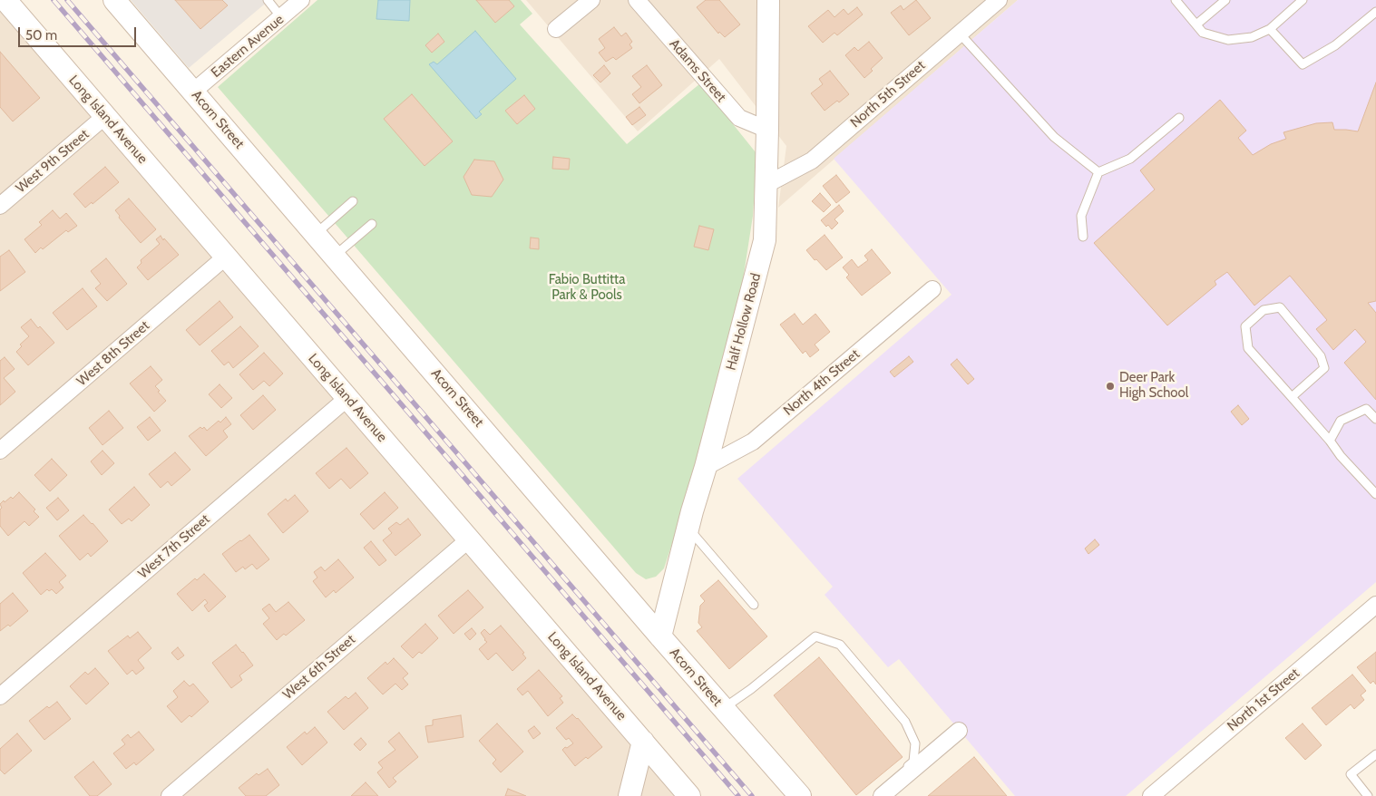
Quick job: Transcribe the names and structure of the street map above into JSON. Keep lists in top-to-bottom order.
{
  "streets": {
    "street": [
      "Eastern Avenue",
      "Adams Street",
      "North 5th Street",
      "Long Island Avenue",
      "Acorn Street",
      "West 9th Street",
      "Half Hollow Road",
      "West 8th Street",
      "North 4th Street",
      "West 7th Street",
      "West 6th Street",
      "North 1st Street"
    ]
  },
  "crossings": [
    ["Eastern Avenue", "Acorn Street"],
    ["Adams Street", "Half Hollow Road"],
    ["North 5th Street", "Half Hollow Road"],
    ["Long Island Avenue", "West 9th Street"],
    ["Long Island Avenue", "West 8th Street"],
    ["Long Island Avenue", "West 7th Street"],
    ["Long Island Avenue", "West 6th Street"],
    ["Acorn Street", "Half Hollow Road"],
    ["Half Hollow Road", "North 4th Street"]
  ],
  "parks": ["Fabio Buttitta Park & Pools"],
  "places": ["Deer Park High School"],
  "scale_bar": "50 m"
}
